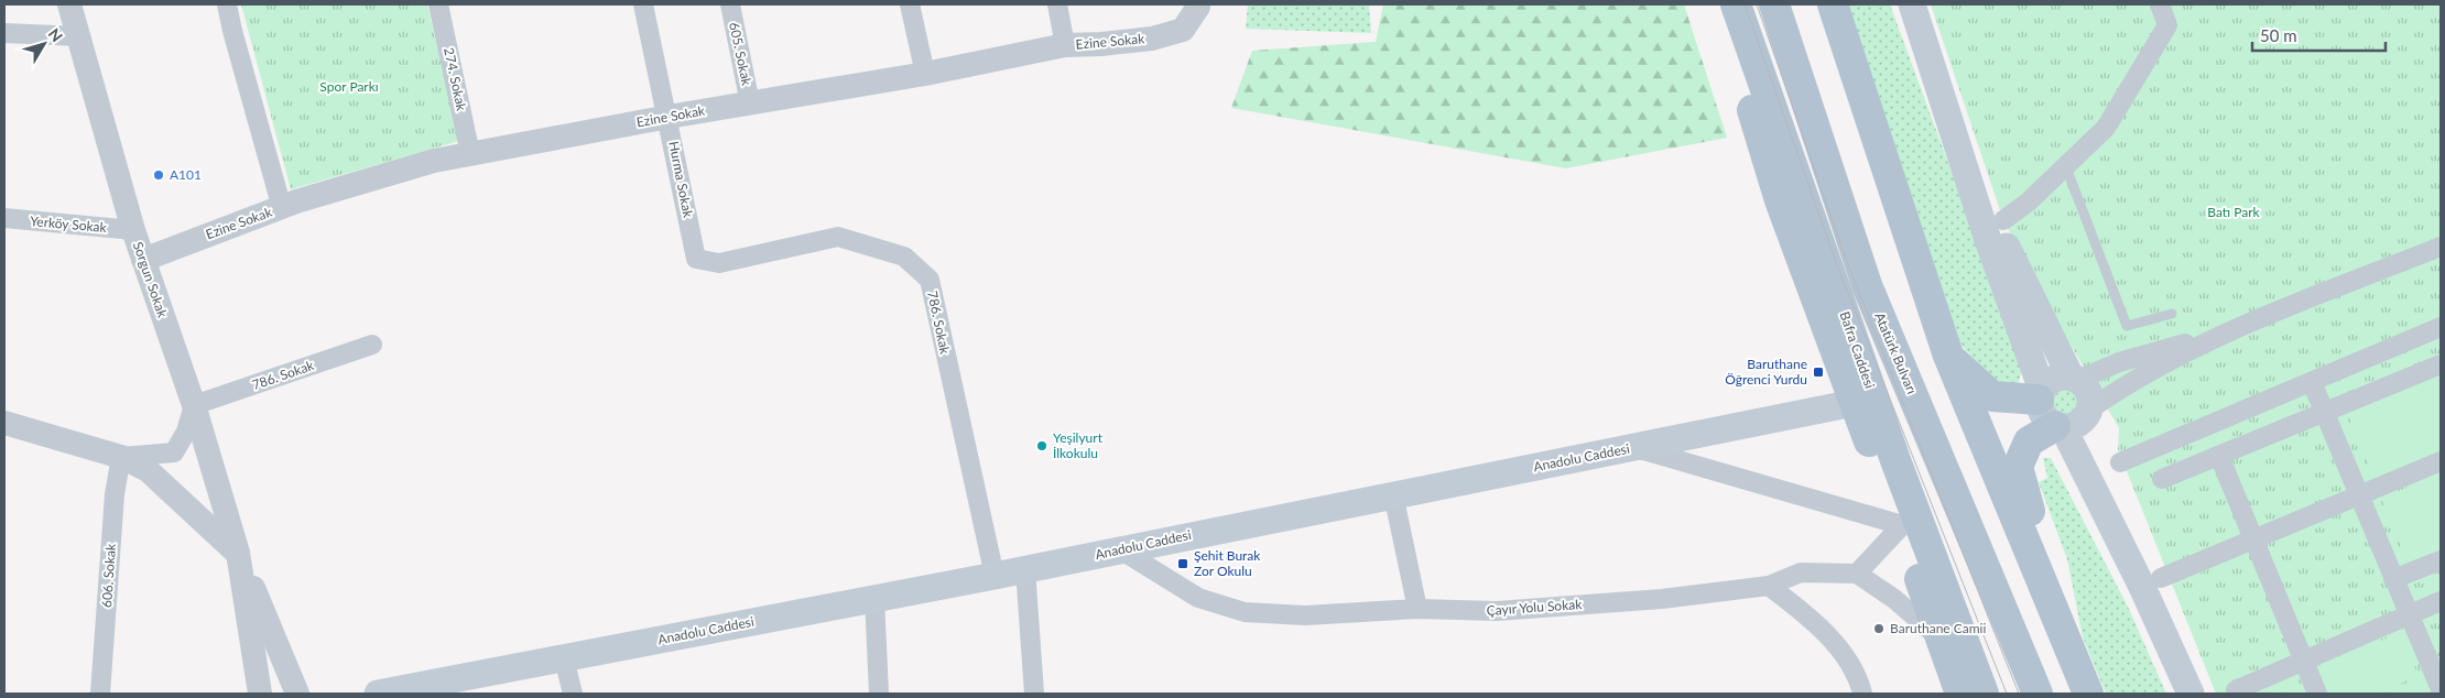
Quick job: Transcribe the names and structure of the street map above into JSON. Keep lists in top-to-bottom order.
{
  "streets": {
    "main road": ["Bafra Caddesi", "Atatürk Bulvarı", "Anadolu Caddesi"],
    "street": [
      "Ezine Sokak",
      "605. Sokak",
      "274. Sokak",
      "Hurma Sokak",
      "Yerköy Sokak",
      "Sorgun Sokak",
      "786. Sokak",
      "606. Sokak",
      "Çayır Yolu Sokak"
    ]
  },
  "crossings": [
    ["Ezine Sokak", "605. Sokak"],
    ["Ezine Sokak", "274. Sokak"],
    ["Ezine Sokak", "Hurma Sokak"],
    ["Ezine Sokak", "Sorgun Sokak"],
    ["Hurma Sokak", "786. Sokak"],
    ["Yerköy Sokak", "Sorgun Sokak"],
    ["Sorgun Sokak", "786. Sokak"],
    ["786. Sokak", "Anadolu Caddesi"],
    ["Bafra Caddesi", "Anadolu Caddesi"],
    ["Anadolu Caddesi", "Çayır Yolu Sokak"]
  ],
  "parks": ["Spor Parkı", "Batı Park"],
  "places": {
    "other": ["A101", "Yeşilyurt İlkokulu", "Baruthane Camii"],
    "transit": ["Baruthane Öğrenci Yurdu", "Şehit Burak Zor Okulu"]
  },
  "scale_bar": "50 m",
  "north": "top right"
}
